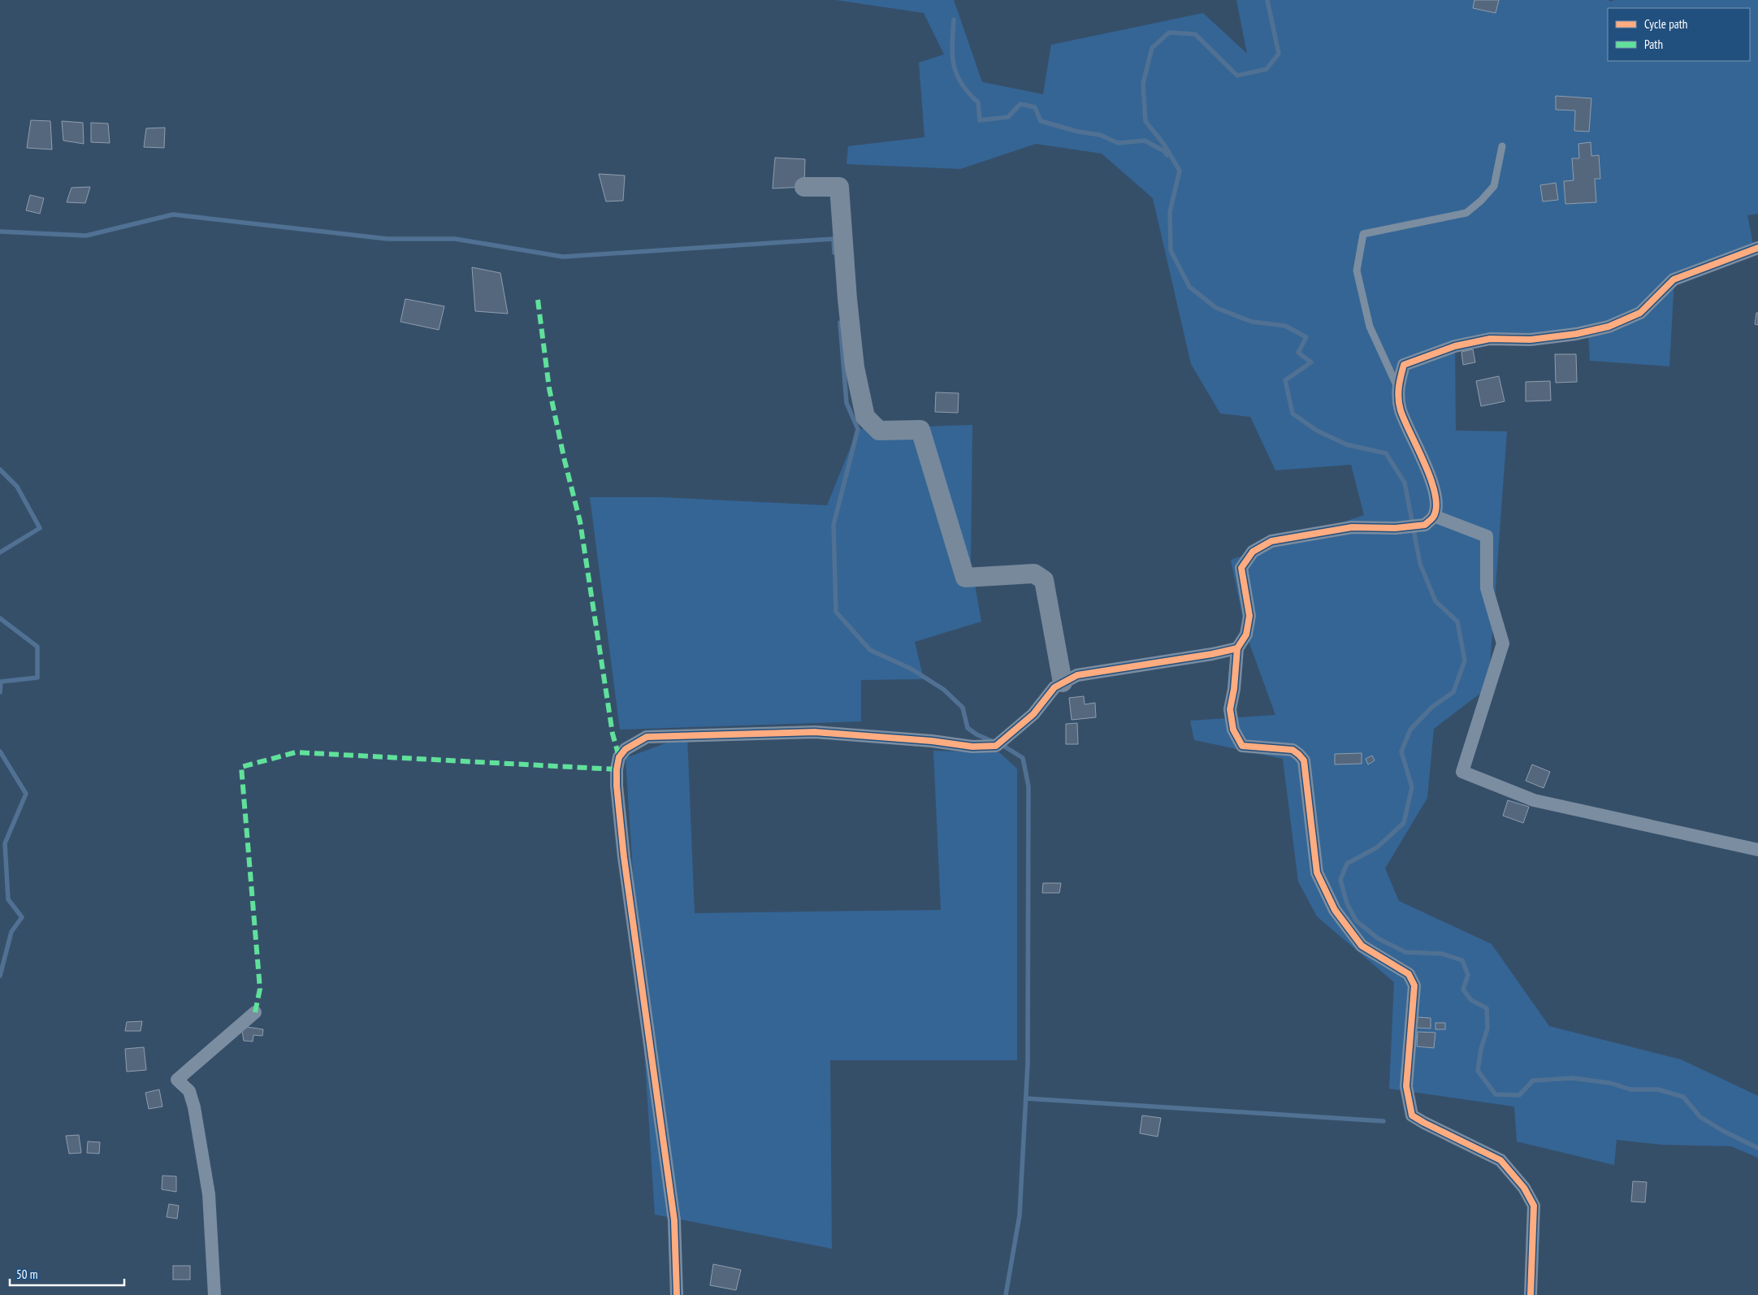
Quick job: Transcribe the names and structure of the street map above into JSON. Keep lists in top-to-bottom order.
{
  "legend": ["Cycle path", "Path"],
  "scale_bar": "50 m"
}
